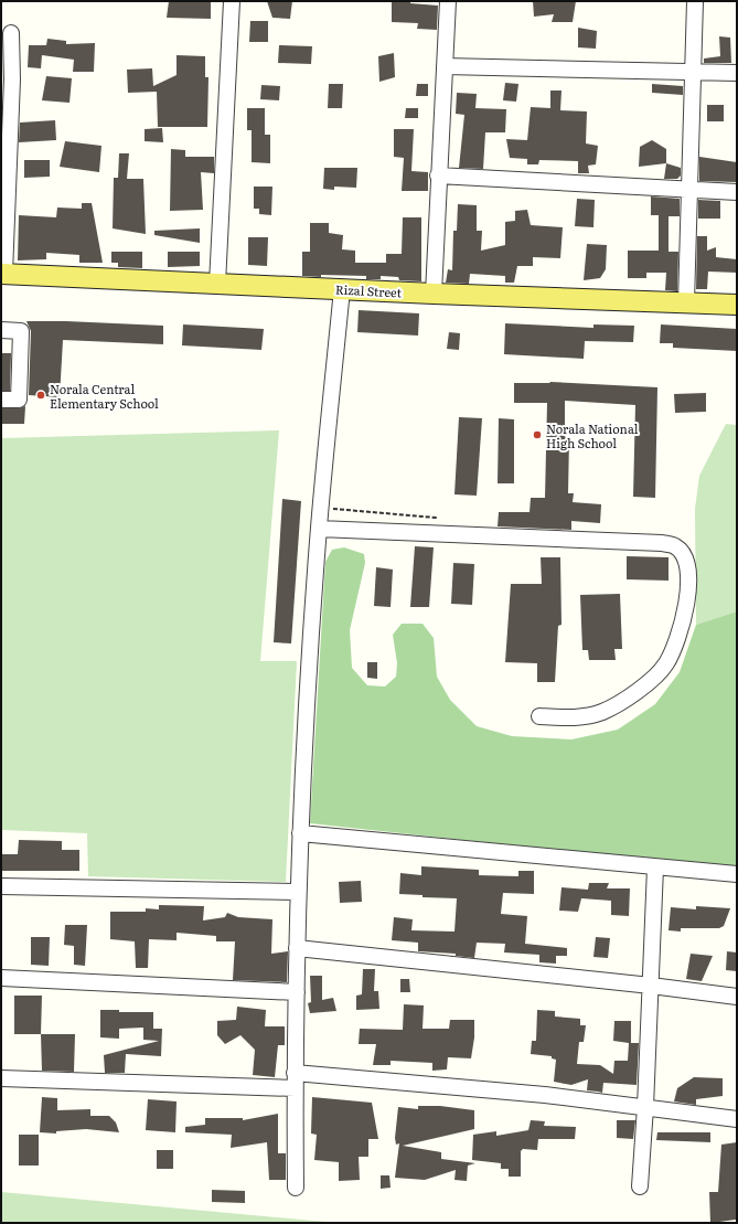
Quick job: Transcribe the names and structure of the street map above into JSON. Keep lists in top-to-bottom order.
{
  "streets": {
    "main road": ["Rizal Street"]
  },
  "places": ["Norala Central Elementary School", "Norala National High School"]
}
